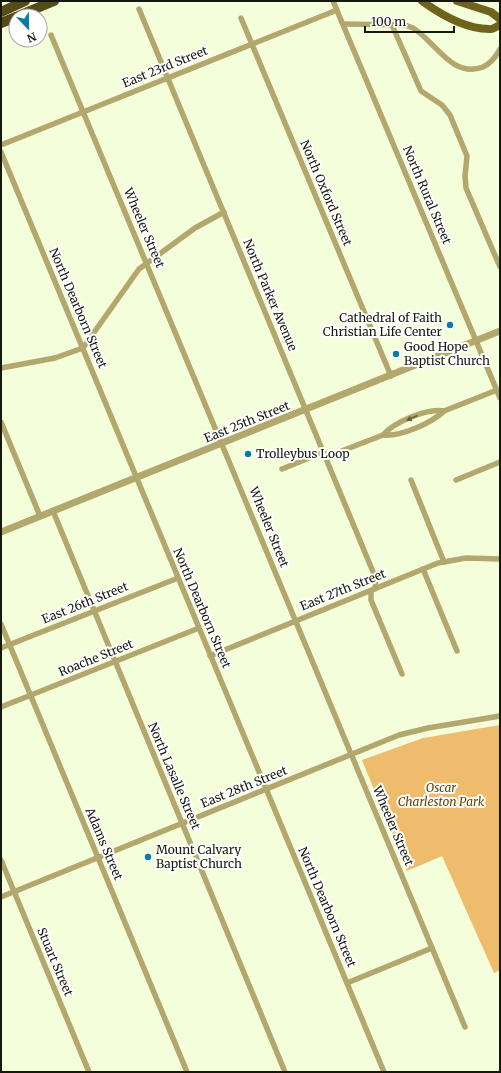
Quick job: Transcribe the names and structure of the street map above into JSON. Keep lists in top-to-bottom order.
{
  "streets": {
    "street": [
      "East 23rd Street",
      "North Oxford Street",
      "North Rural Street",
      "Wheeler Street",
      "North Parker Avenue",
      "North Dearborn Street",
      "East 25th Street",
      "East 27th Street",
      "East 26th Street",
      "Roache Street",
      "North Lasalle Street",
      "East 28th Street",
      "Adams Street",
      "Stuart Street"
    ]
  },
  "crossings": [
    ["East 23rd Street", "North Oxford Street"],
    ["East 23rd Street", "North Rural Street"],
    ["East 23rd Street", "Wheeler Street"],
    ["East 23rd Street", "North Parker Avenue"],
    ["North Oxford Street", "East 25th Street"],
    ["North Rural Street", "East 25th Street"],
    ["Wheeler Street", "East 25th Street"],
    ["Wheeler Street", "East 27th Street"],
    ["Wheeler Street", "East 28th Street"],
    ["North Parker Avenue", "East 25th Street"],
    ["North Parker Avenue", "East 27th Street"],
    ["North Dearborn Street", "East 25th Street"],
    ["North Dearborn Street", "East 27th Street"],
    ["North Dearborn Street", "East 26th Street"],
    ["North Dearborn Street", "Roache Street"],
    ["North Dearborn Street", "East 28th Street"],
    ["East 25th Street", "North Lasalle Street"],
    ["East 26th Street", "North Lasalle Street"],
    ["East 26th Street", "Adams Street"],
    ["Roache Street", "North Lasalle Street"],
    ["Roache Street", "Adams Street"],
    ["North Lasalle Street", "East 28th Street"],
    ["East 28th Street", "Adams Street"],
    ["East 28th Street", "Stuart Street"]
  ],
  "parks": ["Oscar Charleston Park"],
  "places": [
    "Cathedral of Faith Christian Life Center",
    "Good Hope Baptist Church",
    "Trolleybus Loop",
    "Mount Calvary Baptist Church"
  ],
  "scale_bar": "100 m",
  "north": "bottom"
}
